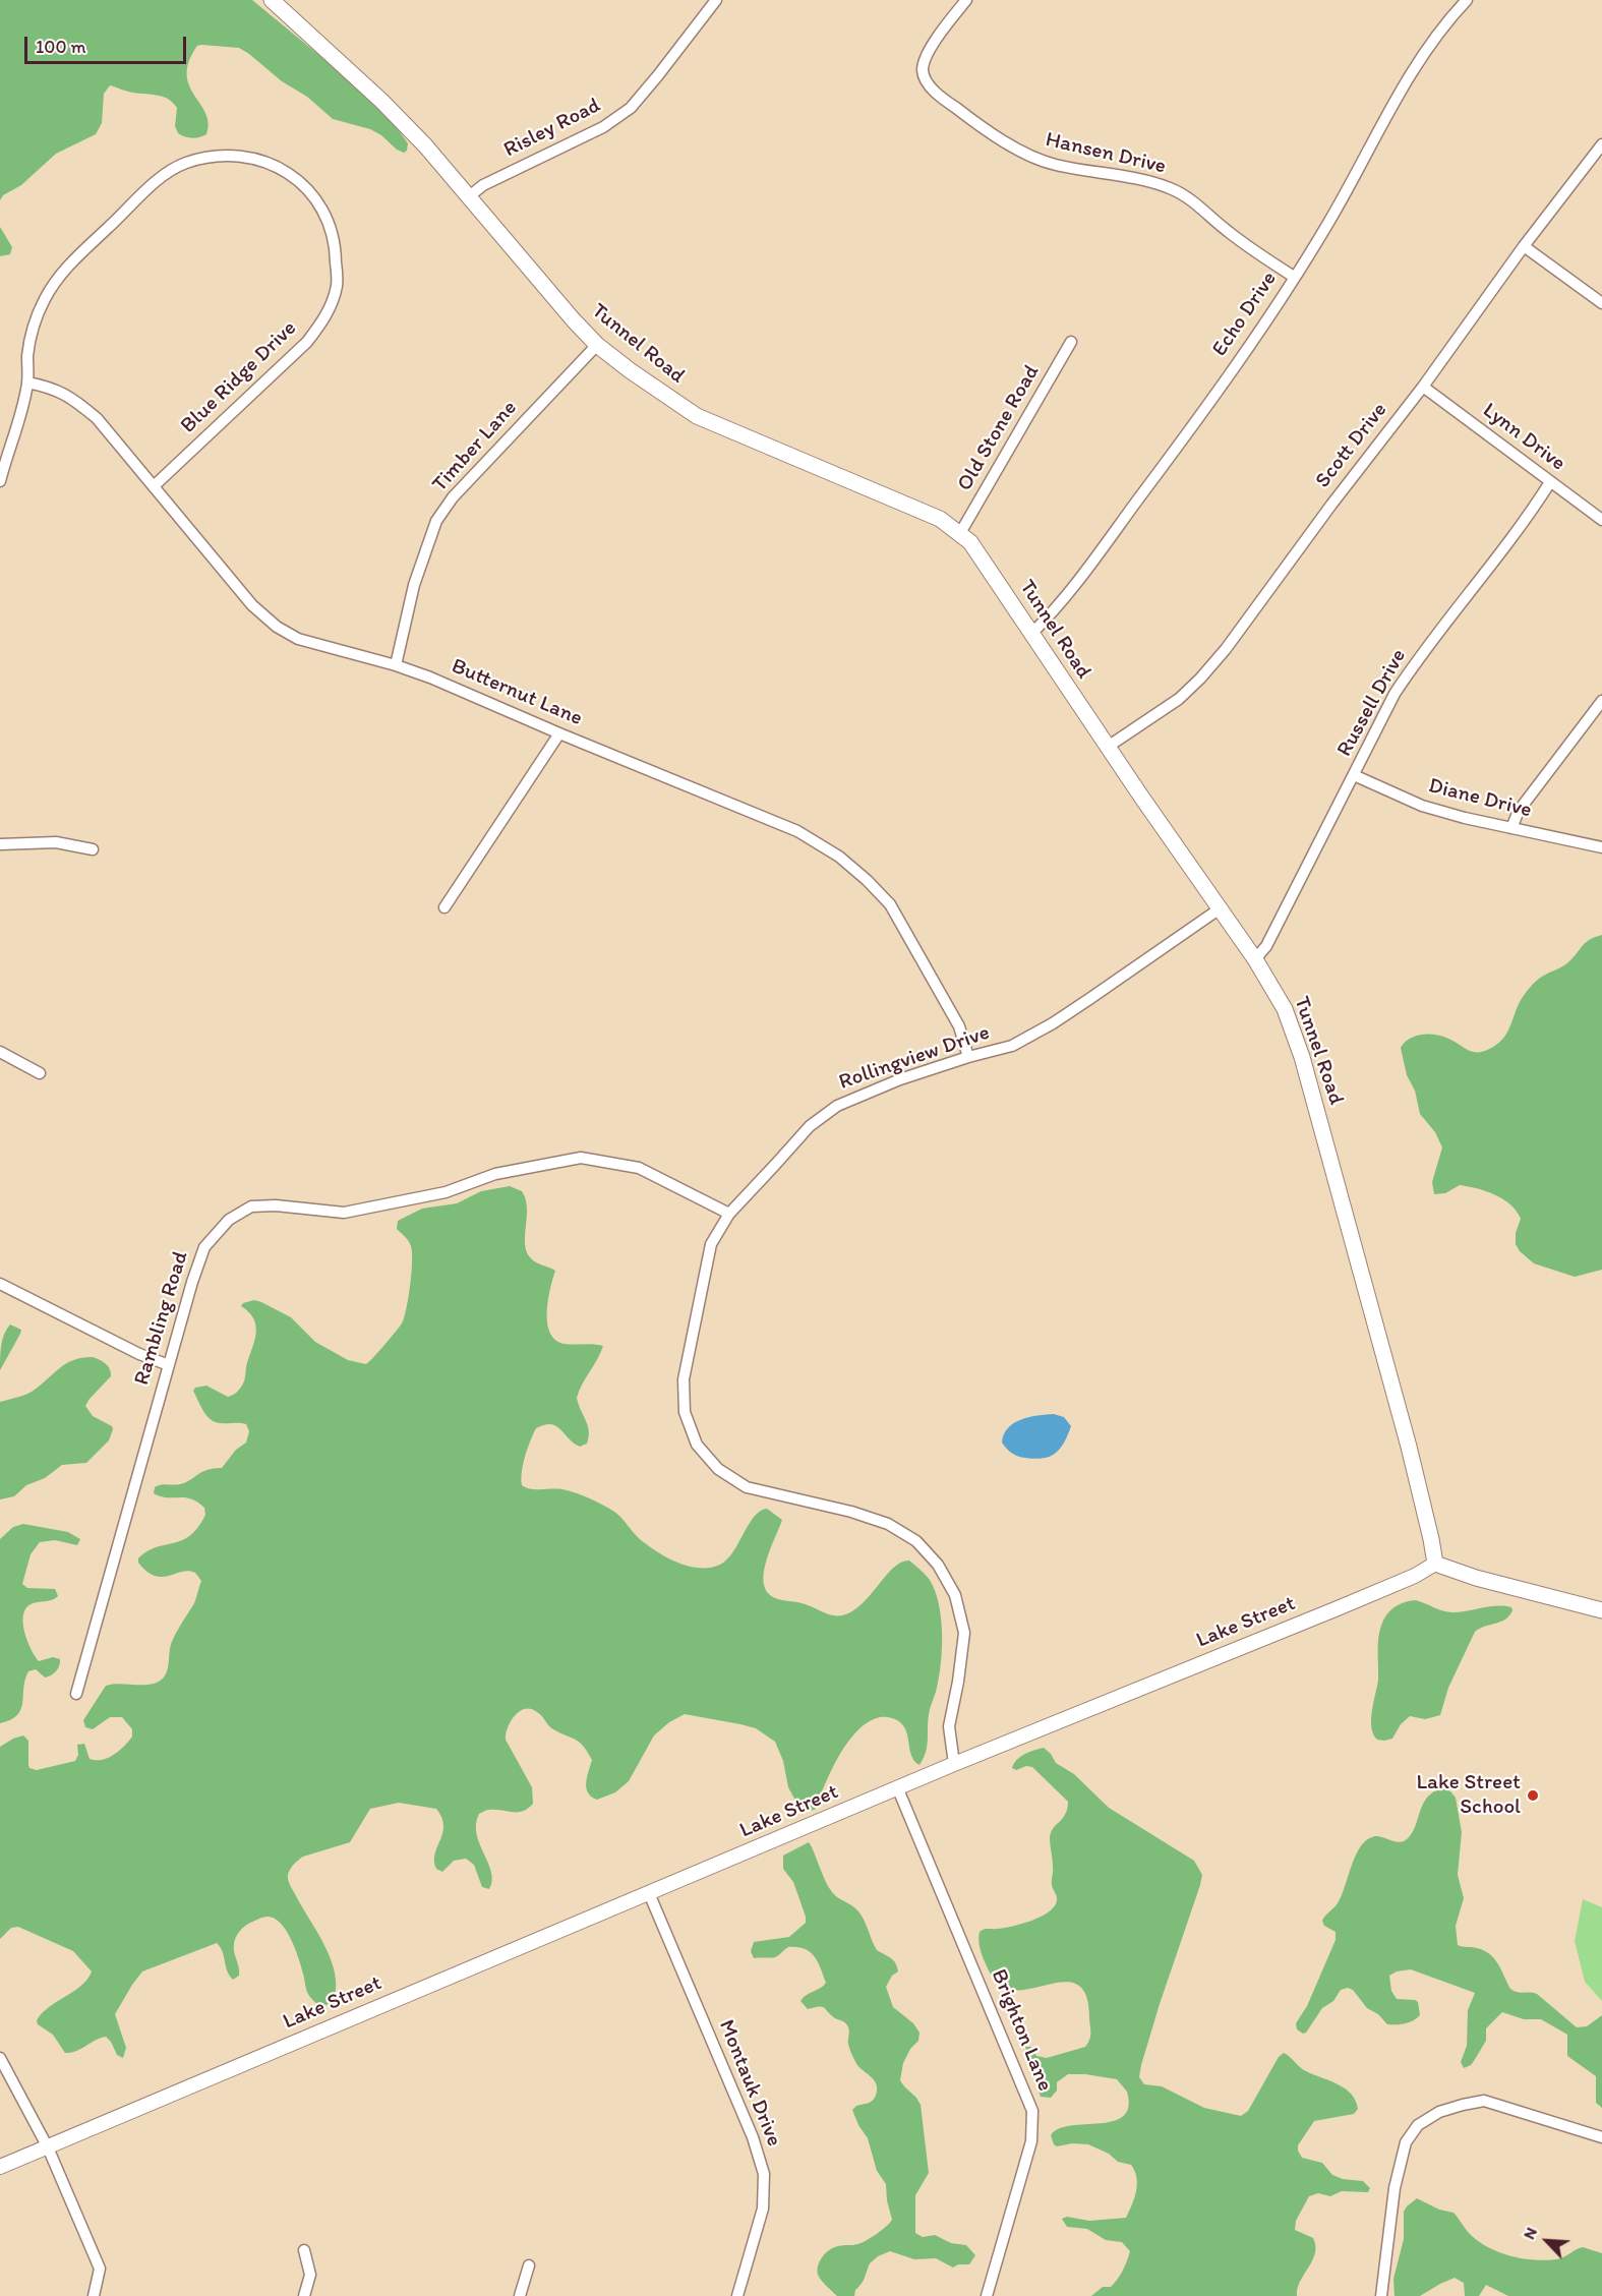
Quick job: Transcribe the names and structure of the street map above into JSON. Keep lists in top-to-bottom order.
{
  "streets": {
    "main road": ["Tunnel Road"],
    "street": [
      "Risley Road",
      "Hansen Drive",
      "Echo Drive",
      "Blue Ridge Drive",
      "Old Stone Road",
      "Lynn Drive",
      "Scott Drive",
      "Timber Lane",
      "Butternut Lane",
      "Russell Drive",
      "Diane Drive",
      "Rollingview Drive",
      "Rambling Road",
      "Lake Street",
      "Brighton Lane",
      "Montauk Drive"
    ]
  },
  "crossings": [
    ["Risley Road", "Tunnel Road"],
    ["Hansen Drive", "Echo Drive"],
    ["Echo Drive", "Tunnel Road"],
    ["Tunnel Road", "Old Stone Road"],
    ["Tunnel Road", "Scott Drive"],
    ["Tunnel Road", "Timber Lane"],
    ["Tunnel Road", "Russell Drive"],
    ["Tunnel Road", "Rollingview Drive"],
    ["Tunnel Road", "Lake Street"],
    ["Blue Ridge Drive", "Butternut Lane"],
    ["Lynn Drive", "Scott Drive"],
    ["Lynn Drive", "Russell Drive"],
    ["Timber Lane", "Butternut Lane"],
    ["Butternut Lane", "Rollingview Drive"],
    ["Russell Drive", "Diane Drive"],
    ["Rollingview Drive", "Rambling Road"],
    ["Rollingview Drive", "Lake Street"],
    ["Lake Street", "Brighton Lane"],
    ["Lake Street", "Montauk Drive"]
  ],
  "places": ["Lake Street School"],
  "scale_bar": "100 m",
  "north": "top left"
}
